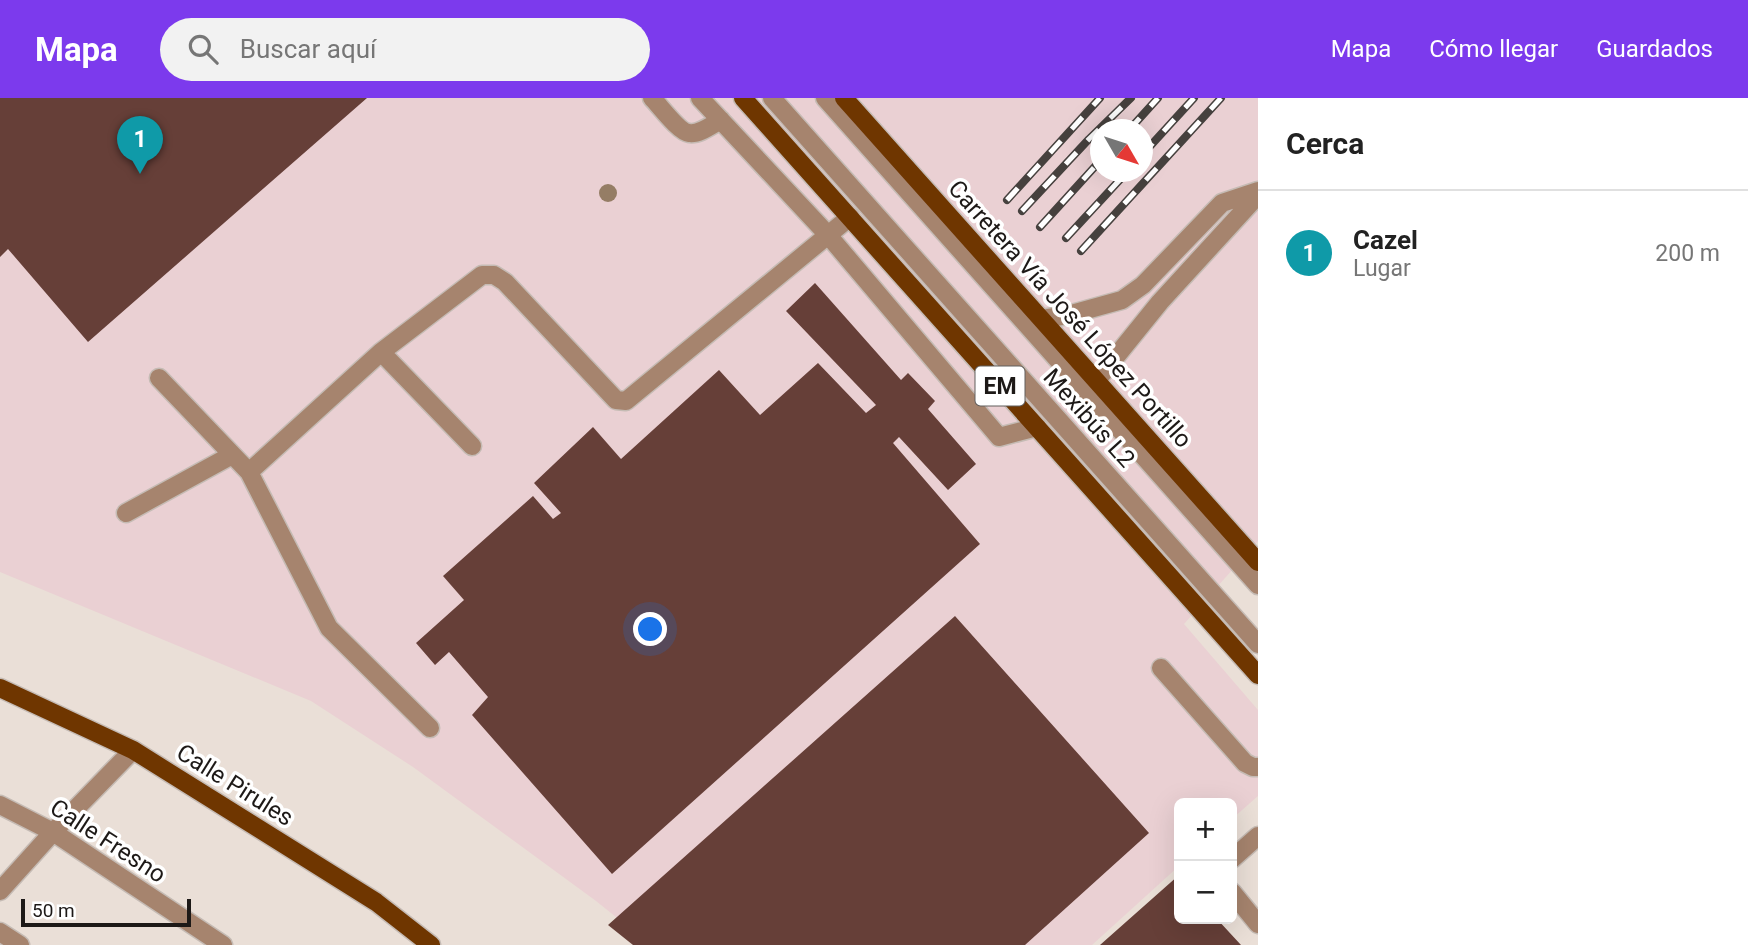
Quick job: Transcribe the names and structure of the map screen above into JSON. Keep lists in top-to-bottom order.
{
  "streets": {
    "main road": ["Carretera Vía José López Portillo", "EM", "Calle Pirules"],
    "street": ["Mexibús L2", "Calle Fresno"]
  },
  "scale_bar": "50 m",
  "north": "bottom right",
  "page": {
    "header": "Mapa",
    "search": "Buscar aquí",
    "nav": ["Mapa", "Cómo llegar", "Guardados"],
    "heading": "Cerca",
    "pins": "1",
    "list": [
      {
        "mark": "1",
        "name": "Cazel",
        "note": "Lugar",
        "value": "200 m"
      }
    ],
    "map_buttons": ["+", "−"],
    "scale": "50 m"
  }
}
